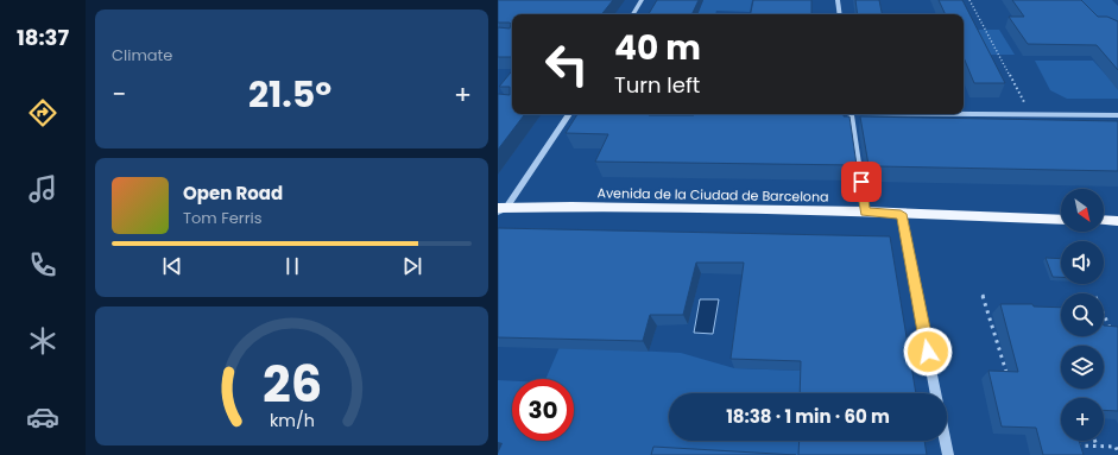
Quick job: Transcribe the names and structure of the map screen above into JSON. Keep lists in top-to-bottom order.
{
  "streets": {
    "main road": ["Avenida de la Ciudad de Barcelona"]
  },
  "north": "bottom right",
  "page": {
    "tabs": "18:37",
    "tile": "Climate",
    "turn": ["40 m", "Turn left"],
    "heat": ["−", "21.5°", "+"],
    "song": ["Open Road", "Tom Ferris"],
    "map_buttons": "+",
    "limit": "30",
    "trip": "18:38 · 1 min · 60 m",
    "gauge": ["26", "km/h"]
  }
}
